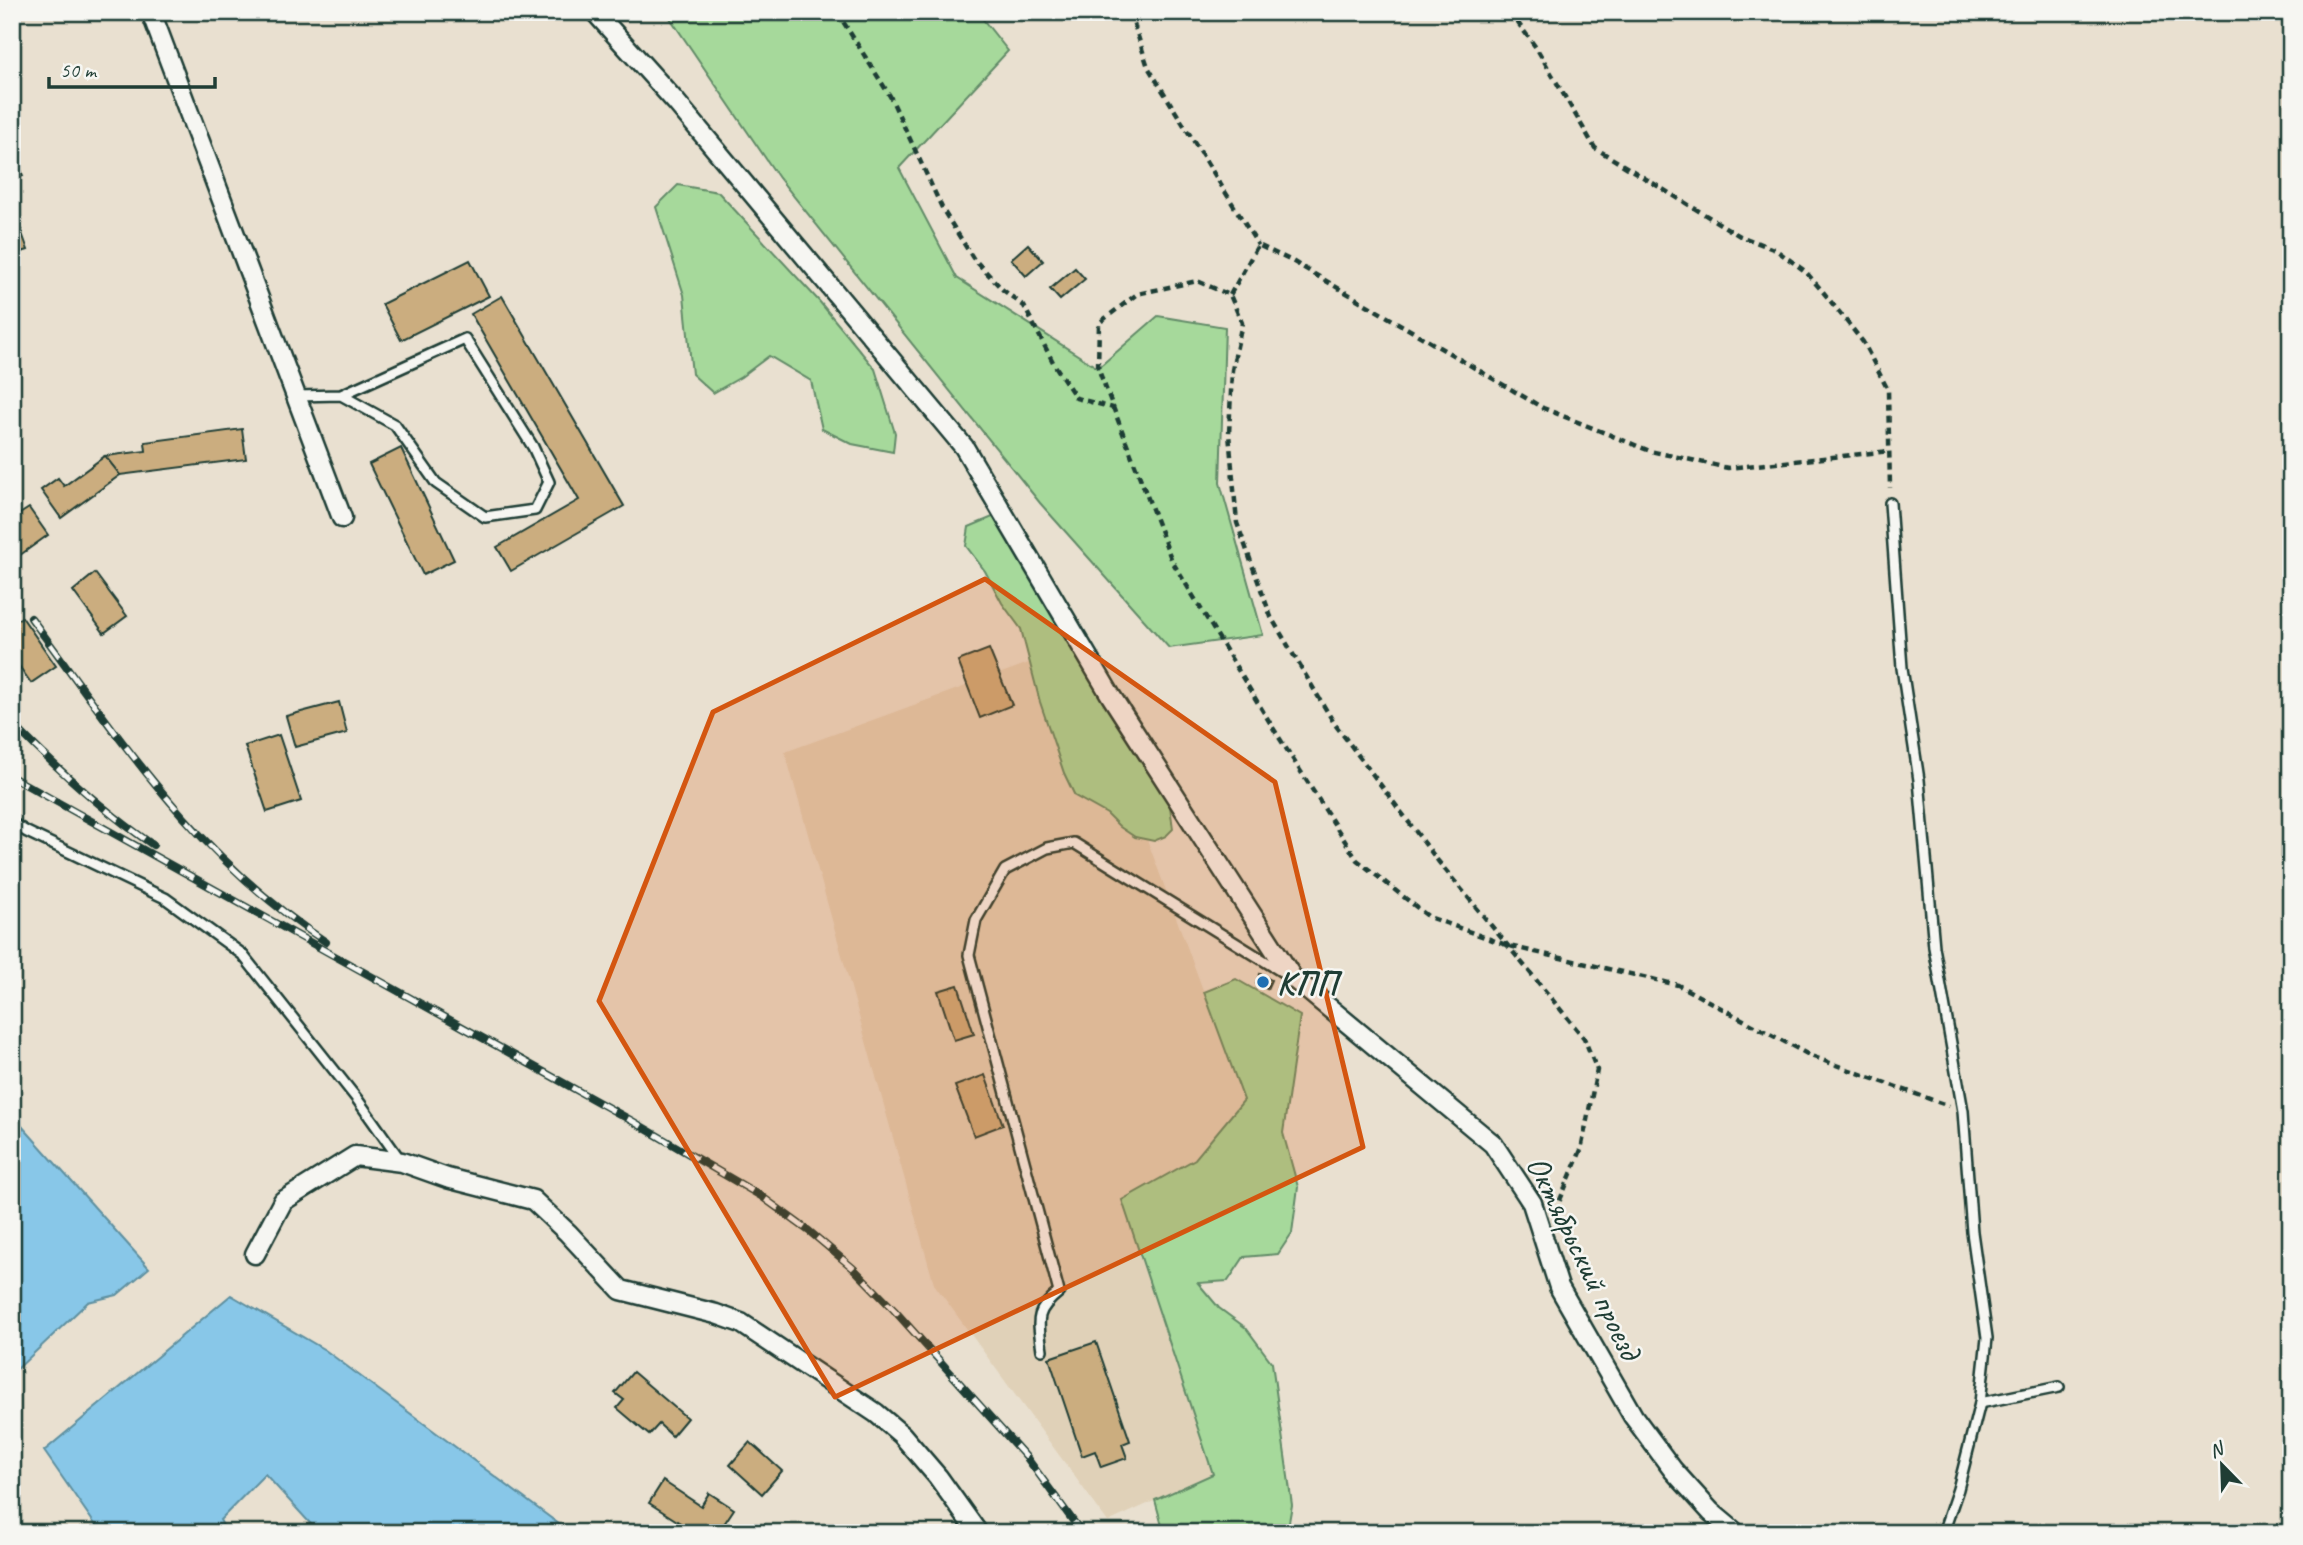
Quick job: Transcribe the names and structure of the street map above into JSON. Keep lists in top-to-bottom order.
{
  "streets": {
    "street": ["Октябрьский проезд"]
  },
  "places": ["КПП"],
  "scale_bar": "50 m",
  "north": "top left"
}
